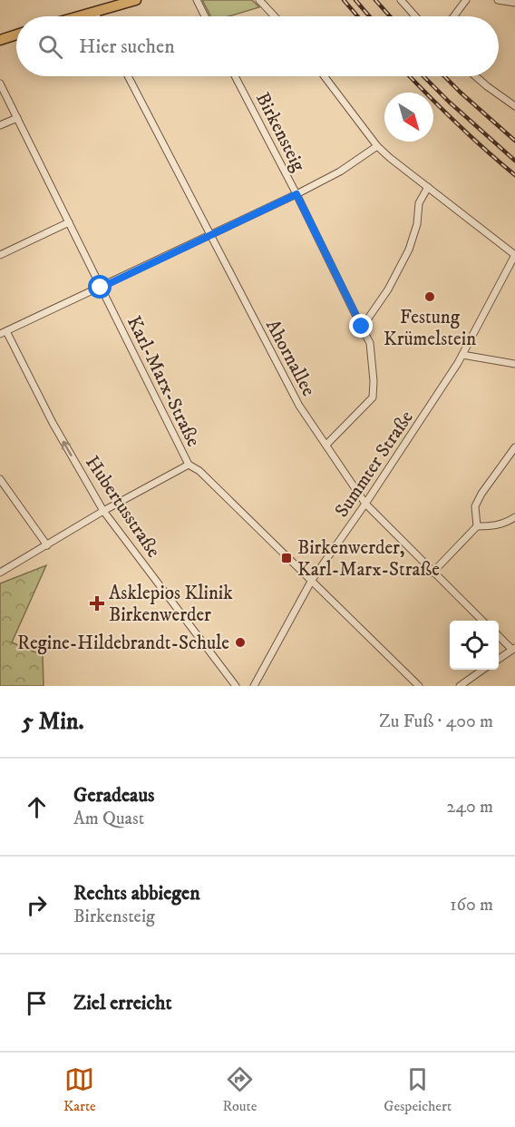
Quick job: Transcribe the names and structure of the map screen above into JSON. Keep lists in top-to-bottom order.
{
  "streets": {
    "street": [
      "Birkensteig",
      "Ahornallee",
      "Karl-Marx-Straße",
      "Summter Straße",
      "Hubertusstraße"
    ]
  },
  "crossings": [
    ["Birkensteig", "Ahornallee"],
    ["Ahornallee", "Summter Straße"],
    ["Karl-Marx-Straße", "Summter Straße"]
  ],
  "one_way": ["Hubertusstraße"],
  "places": {
    "other": ["Festung Krümelstein", "Regine-Hildebrandt-Schule"],
    "transit": ["Birkenwerder, Karl-Marx-Straße"],
    "health": ["Asklepios Klinik Birkenwerder"]
  },
  "north": "bottom right",
  "page": {
    "search": "Hier suchen",
    "heading": ["5 Min.", "Zu Fuß · 400 m"],
    "list": [
      ["Geradeaus", "Am Quast", "240 m"],
      ["Rechts abbiegen", "Birkensteig", "160 m"],
      "Ziel erreicht"
    ],
    "nav": ["Karte", "Route", "Gespeichert"]
  }
}
